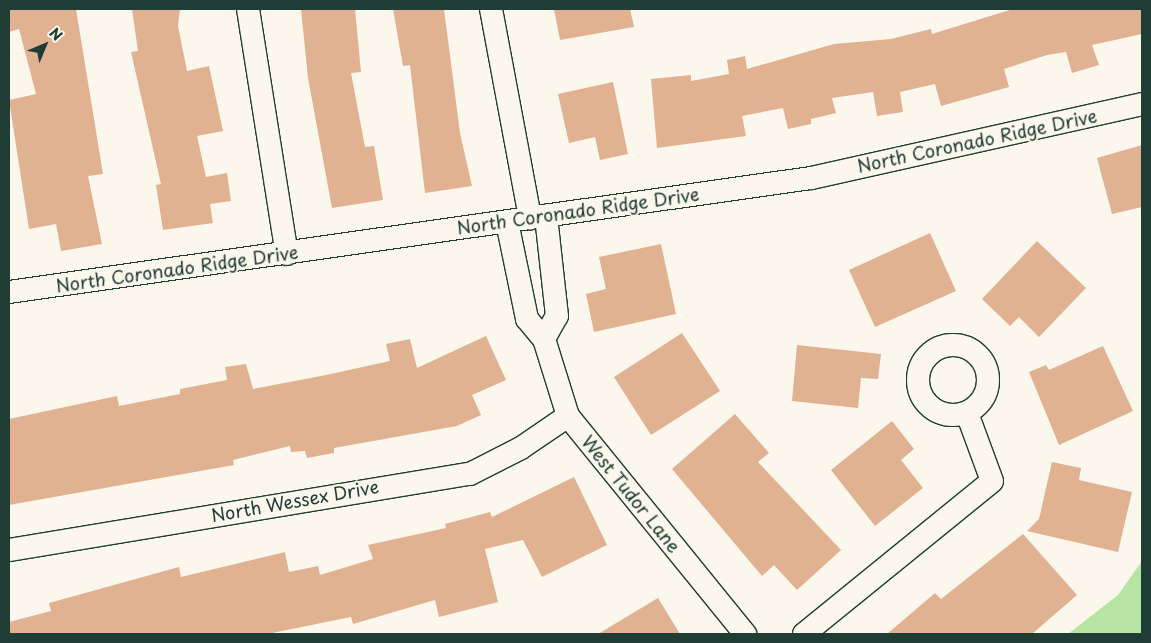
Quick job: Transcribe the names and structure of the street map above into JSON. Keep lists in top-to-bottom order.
{
  "streets": {
    "street": ["North Coronado Ridge Drive", "West Tudor Lane", "North Wessex Drive"]
  },
  "crossings": [
    ["North Coronado Ridge Drive", "West Tudor Lane"],
    ["West Tudor Lane", "North Wessex Drive"]
  ],
  "north": "top right"
}
